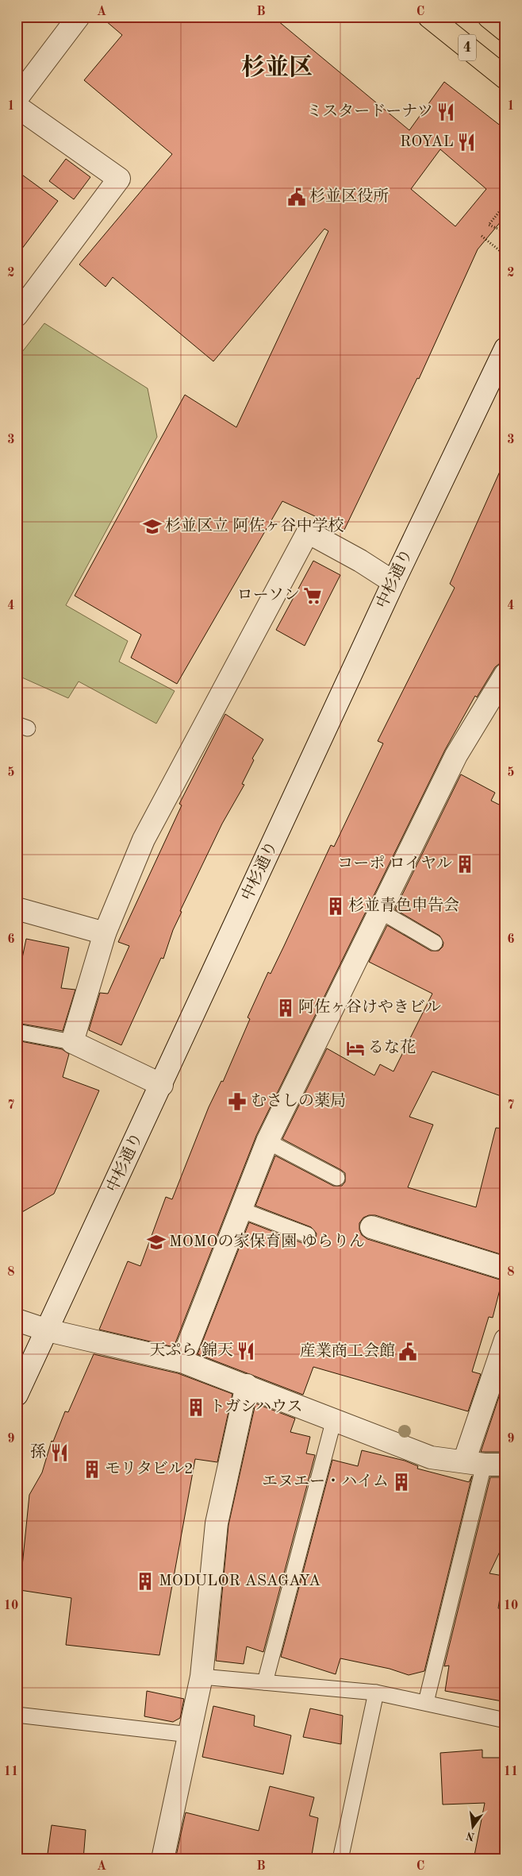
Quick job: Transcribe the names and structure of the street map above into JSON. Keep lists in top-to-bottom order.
{
  "streets": {
    "main road": ["4"],
    "street": ["中杉通り"]
  },
  "districts": ["杉並区"],
  "places": {
    "restaurant": [
      "ミスタードーナツ",
      "ROYAL",
      "天ぷら 錦天",
      "孫"
    ],
    "public building": ["杉並区役所", "産業商工会館"],
    "school or university": ["杉並区立 阿佐ヶ谷中学校", "MOMOの家保育園 ゆらりん"],
    "supermarket": ["ローソン"],
    "building": [
      "コーポ ロイヤル",
      "杉並青色申告会",
      "阿佐ヶ谷けやきビル",
      "トガシハウス",
      "モリタビル2",
      "エヌエー・ハイム",
      "MODULOR ASAGAYA"
    ],
    "hotel": ["るな花"],
    "pharmacy": ["むさしの薬局"]
  },
  "north": "bottom",
  "grid": {
    "columns": ["A", "B", "C"],
    "rows": [
      "1",
      "2",
      "3",
      "4",
      "5",
      "6",
      "7",
      "8",
      "9",
      "10",
      "11"
    ]
  }
}
